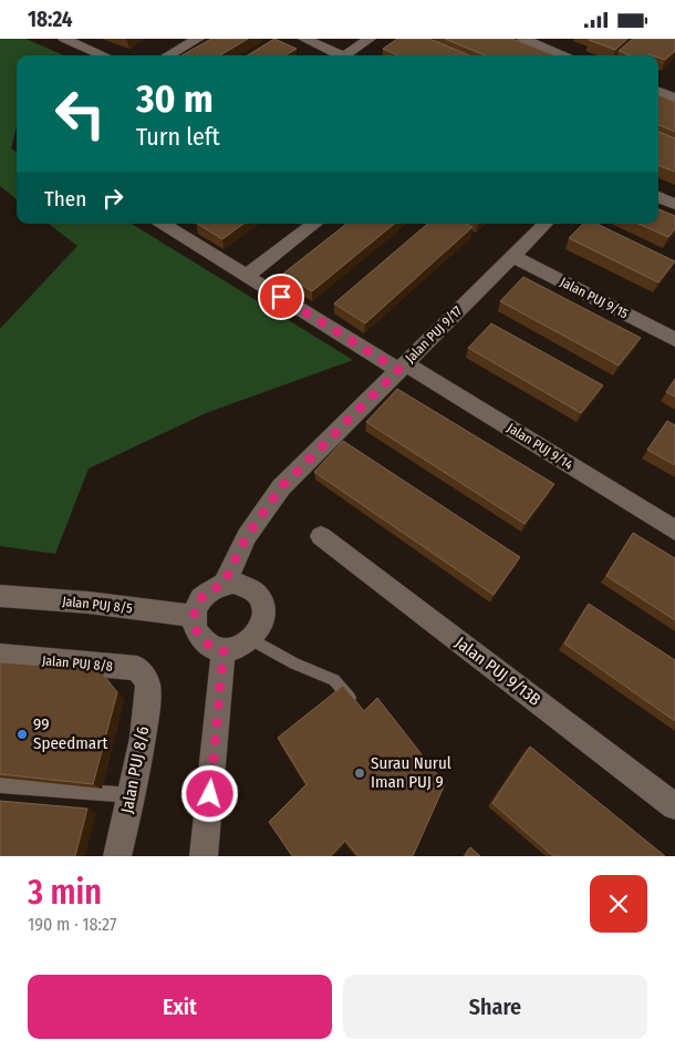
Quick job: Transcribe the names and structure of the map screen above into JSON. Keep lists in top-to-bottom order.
{
  "streets": {
    "street": [
      "Jalan PUJ 9/15",
      "Jalan PUJ 9/17",
      "Jalan PUJ 9/14",
      "Jalan PUJ 8/5",
      "Jalan PUJ 8/8",
      "Jalan PUJ 9/13B",
      "Jalan PUJ 8/6"
    ]
  },
  "crossings": [
    ["Jalan PUJ 9/15", "Jalan PUJ 9/17"],
    ["Jalan PUJ 9/17", "Jalan PUJ 9/14"],
    ["Jalan PUJ 9/17", "Jalan PUJ 8/5"],
    ["Jalan PUJ 8/8", "Jalan PUJ 8/6"]
  ],
  "places": ["99 Speedmart", "Surau Nurul Iman PUJ 9"],
  "page": {
    "status": "18:24",
    "turn": ["30 m", "Turn left"],
    "then": "Then",
    "heading": ["3 min", "190 m · 18:27"],
    "buttons": ["Exit", "Share"]
  }
}
